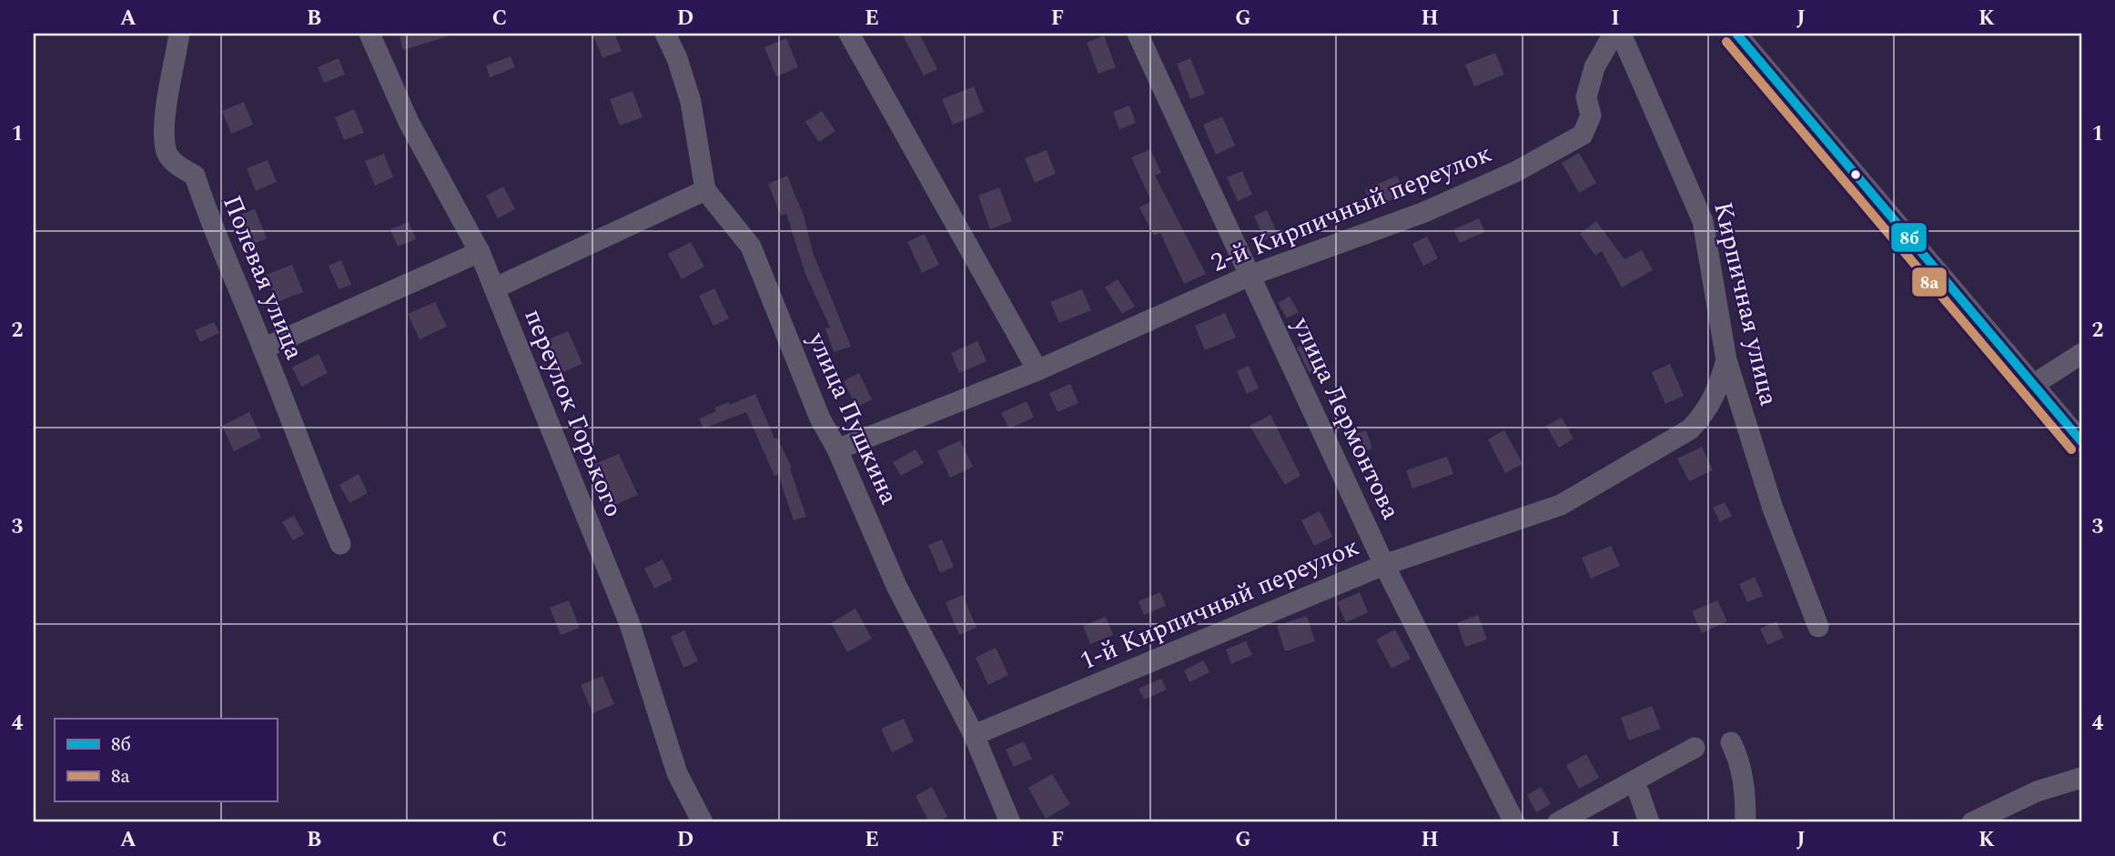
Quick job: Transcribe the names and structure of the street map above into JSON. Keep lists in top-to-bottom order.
{
  "streets": {
    "street": [
      "2-й Кирпичный переулок",
      "Полевая улица",
      "Кирпичная улица",
      "переулок Горького",
      "улица Пушкина",
      "улица Лермонтова",
      "1-й Кирпичный переулок"
    ]
  },
  "crossings": [
    ["2-й Кирпичный переулок", "улица Пушкина"],
    ["2-й Кирпичный переулок", "улица Лермонтова"],
    ["Кирпичная улица", "1-й Кирпичный переулок"],
    ["улица Пушкина", "1-й Кирпичный переулок"],
    ["улица Лермонтова", "1-й Кирпичный переулок"]
  ],
  "lines": ["transit line 8б", "transit line 8а"],
  "legend": ["8б", "8а"],
  "grid": {
    "columns": [
      "A",
      "B",
      "C",
      "D",
      "E",
      "F",
      "G",
      "H",
      "I",
      "J",
      "K"
    ],
    "rows": [
      "1",
      "2",
      "3",
      "4"
    ]
  }
}
